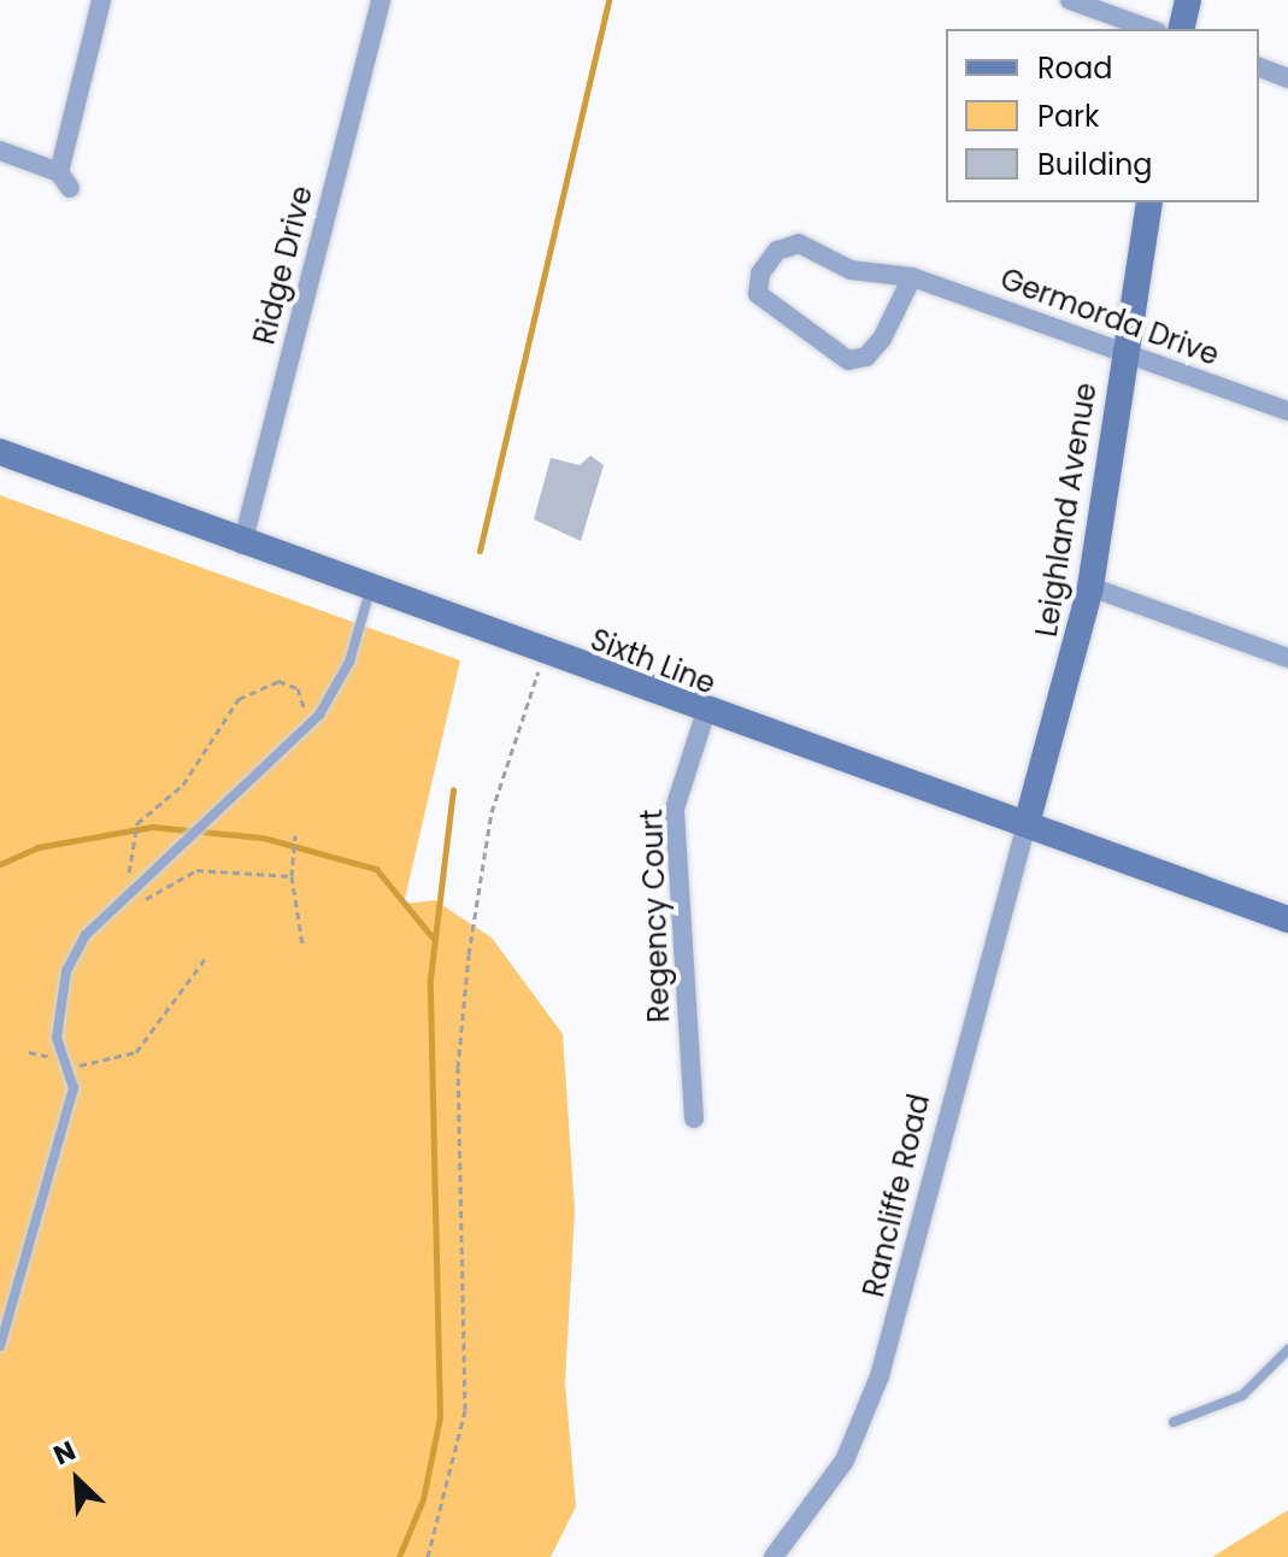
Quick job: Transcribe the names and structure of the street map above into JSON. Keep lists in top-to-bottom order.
{
  "streets": {
    "street": [
      "Ridge Drive",
      "Germorda Drive",
      "Leighland Avenue",
      "Sixth Line",
      "Regency Court",
      "Rancliffe Road"
    ]
  },
  "crossings": [
    ["Ridge Drive", "Sixth Line"],
    ["Germorda Drive", "Leighland Avenue"],
    ["Leighland Avenue", "Sixth Line"],
    ["Leighland Avenue", "Rancliffe Road"],
    ["Sixth Line", "Regency Court"],
    ["Sixth Line", "Rancliffe Road"]
  ],
  "legend": ["Road", "Park", "Building"],
  "north": "top left"
}
